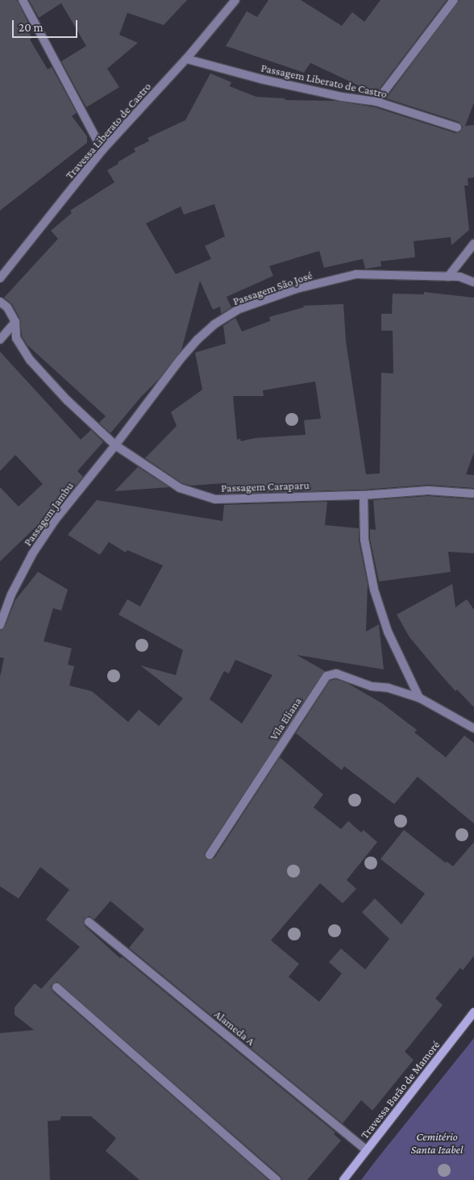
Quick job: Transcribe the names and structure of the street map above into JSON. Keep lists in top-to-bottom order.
{
  "streets": {
    "street": [
      "Passagem Liberato de Castro",
      "Travessa Liberato de Castro",
      "Passagem São José",
      "Passagem Caraparu",
      "Passagem Jambu",
      "Vila Eliana",
      "Alameda A",
      "Travessa Barão de Mamoré"
    ]
  },
  "crossings": [
    ["Passagem Liberato de Castro", "Travessa Liberato de Castro"],
    ["Passagem São José", "Passagem Caraparu"],
    ["Passagem São José", "Passagem Jambu"],
    ["Passagem Caraparu", "Passagem Jambu"],
    ["Alameda A", "Travessa Barão de Mamoré"]
  ],
  "parks": ["Cemitério Santa Izabel"],
  "scale_bar": "20 m"
}
